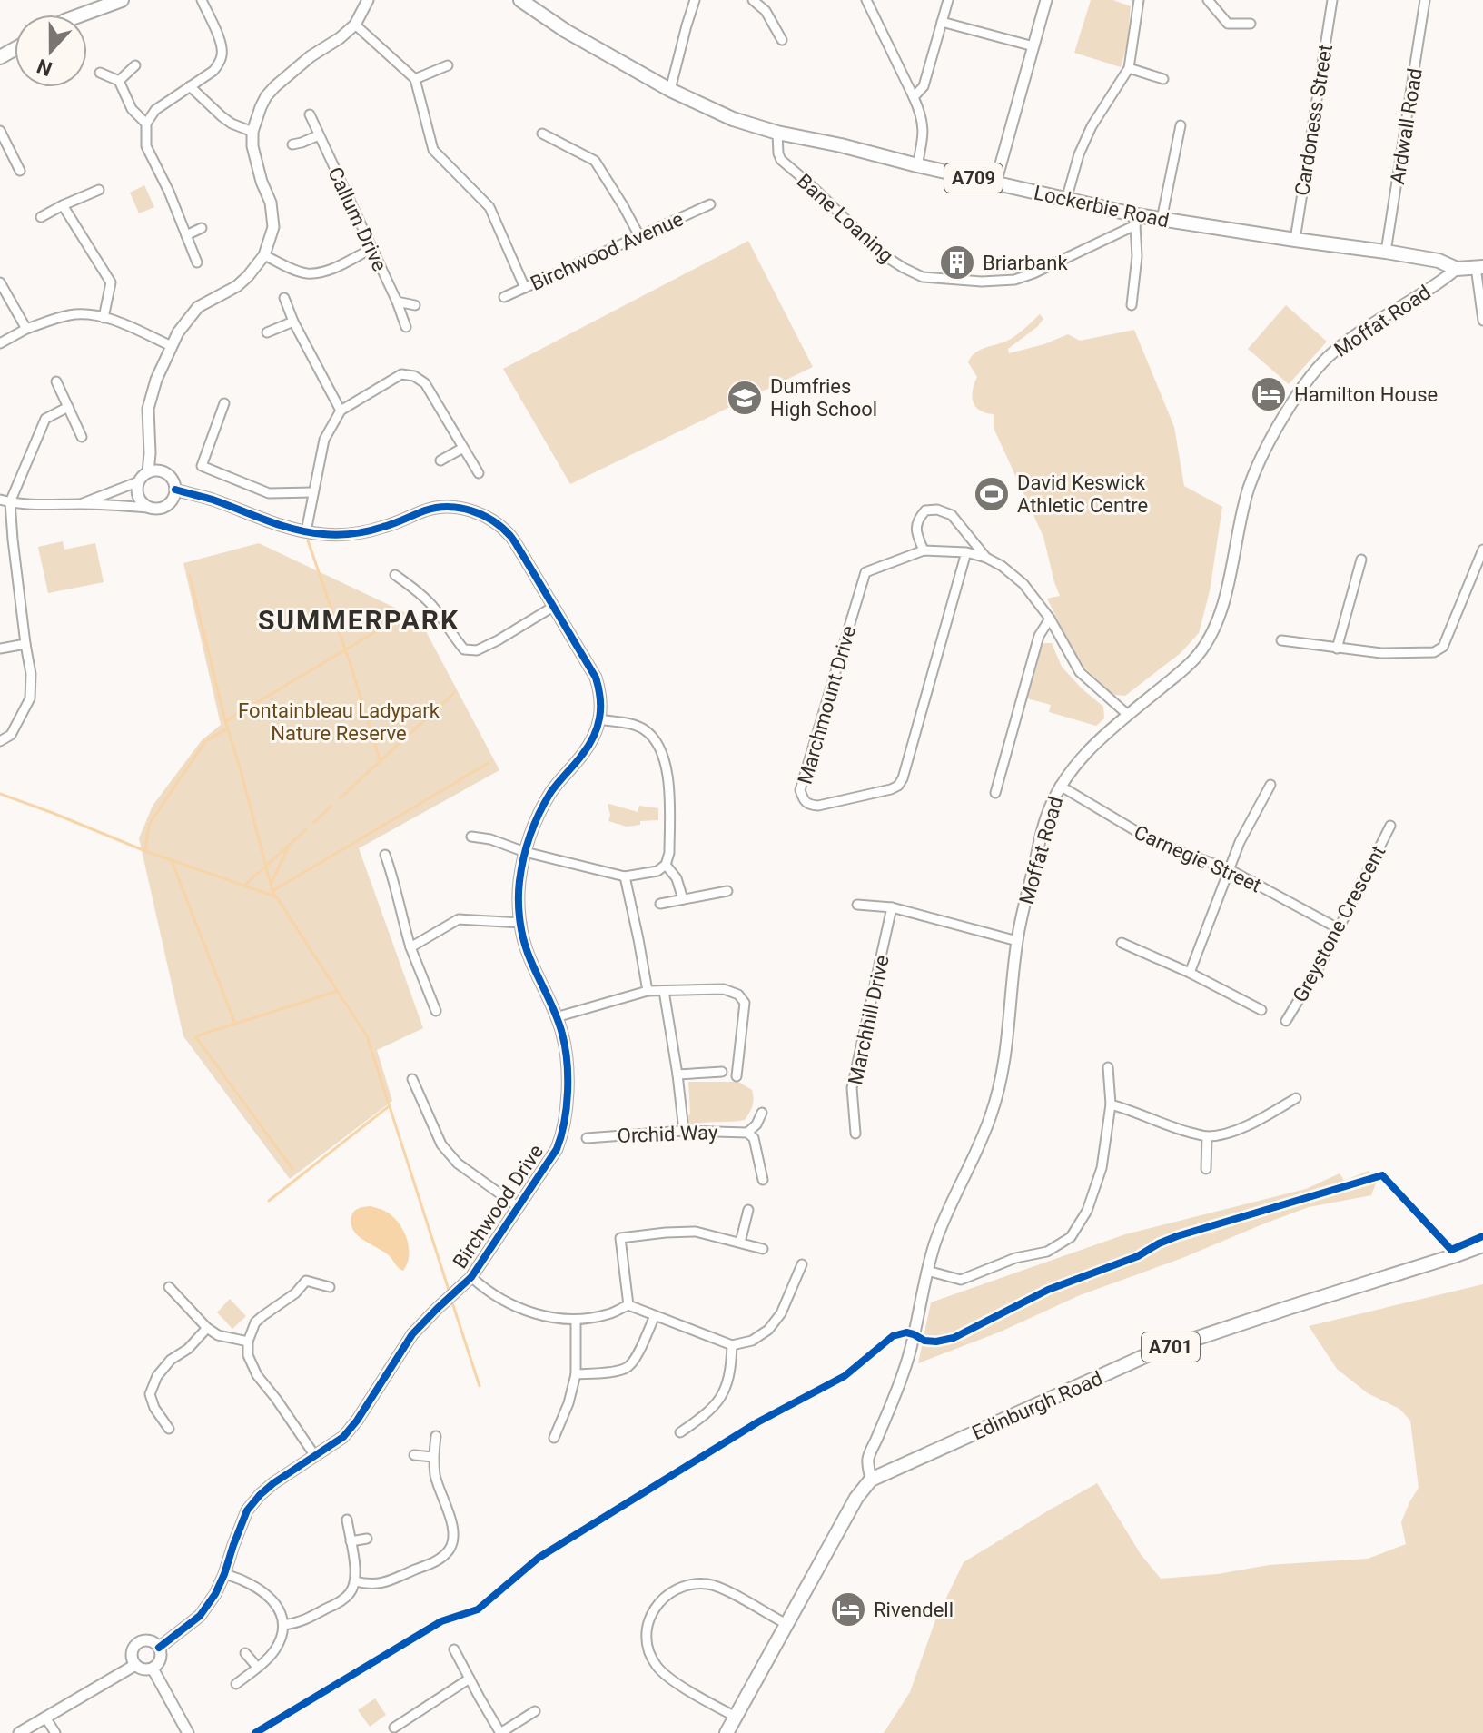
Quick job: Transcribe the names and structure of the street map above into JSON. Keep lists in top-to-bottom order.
{
  "streets": {
    "main road": [
      "A709",
      "Lockerbie Road",
      "A701",
      "Edinburgh Road"
    ],
    "street": [
      "Cardoness Street",
      "Ardwall Road",
      "Bane Loaning",
      "Callum Drive",
      "Birchwood Avenue",
      "Moffat Road",
      "Marchmount Drive",
      "Carnegie Street",
      "Greystone Crescent",
      "Marchhill Drive",
      "Orchid Way",
      "Birchwood Drive"
    ]
  },
  "crossings": [
    ["Cardoness Street", "Lockerbie Road"],
    ["Ardwall Road", "Lockerbie Road"],
    ["A709", "Lockerbie Road"],
    ["A709", "Moffat Road"],
    ["Lockerbie Road", "Bane Loaning"],
    ["Lockerbie Road", "Moffat Road"],
    ["Moffat Road", "Carnegie Street"],
    ["Moffat Road", "Edinburgh Road"],
    ["Carnegie Street", "Greystone Crescent"]
  ],
  "districts": ["SUMMERPARK"],
  "parks": ["Fontainbleau Ladypark Nature Reserve"],
  "places": {
    "building": ["Briarbank"],
    "hotel": ["Hamilton House", "Rivendell"],
    "school or university": ["Dumfries High School"],
    "sports": ["David Keswick Athletic Centre"]
  },
  "north": "bottom"
}
